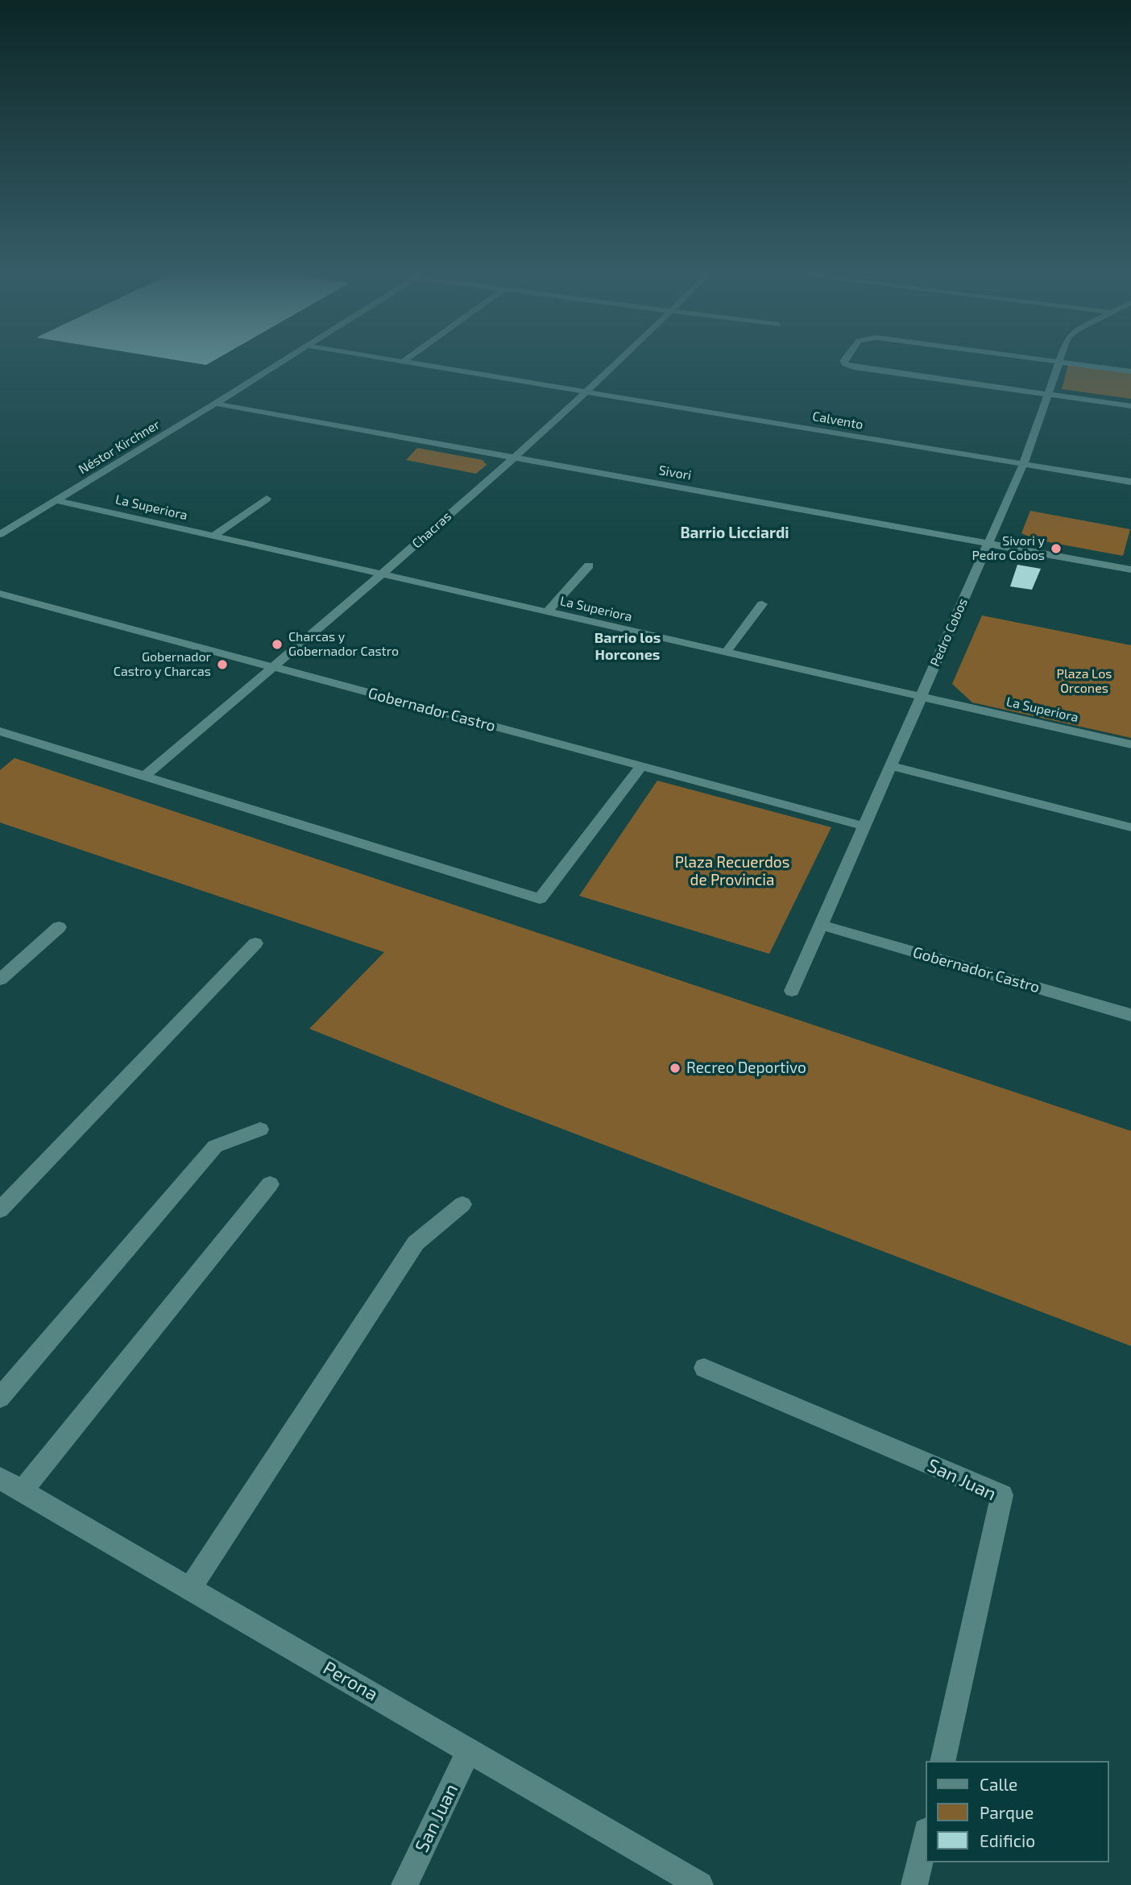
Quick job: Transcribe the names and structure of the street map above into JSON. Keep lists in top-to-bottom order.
{
  "streets": {
    "street": [
      "Calvento",
      "Néstor Kirchner",
      "Sivori",
      "La Superiora",
      "Chacras",
      "Pedro Cobos",
      "Gobernador Castro",
      "San Juan",
      "Perona"
    ]
  },
  "crossings": [
    ["Calvento", "Chacras"],
    ["Calvento", "Pedro Cobos"],
    ["Néstor Kirchner", "Sivori"],
    ["Néstor Kirchner", "La Superiora"],
    ["Sivori", "Chacras"],
    ["Sivori", "Pedro Cobos"],
    ["La Superiora", "Chacras"],
    ["La Superiora", "Pedro Cobos"],
    ["Chacras", "Gobernador Castro"],
    ["Pedro Cobos", "Gobernador Castro"],
    ["San Juan", "Perona"]
  ],
  "districts": ["Barrio Licciardi", "Barrio los Horcones"],
  "parks": ["Plaza Los Orcones", "Plaza Recuerdos de Provincia"],
  "places": [
    "Sivori y Pedro Cobos",
    "Charcas y Gobernador Castro",
    "Gobernador Castro y Charcas",
    "Recreo Deportivo"
  ],
  "legend": ["Calle", "Parque", "Edificio"]
}
